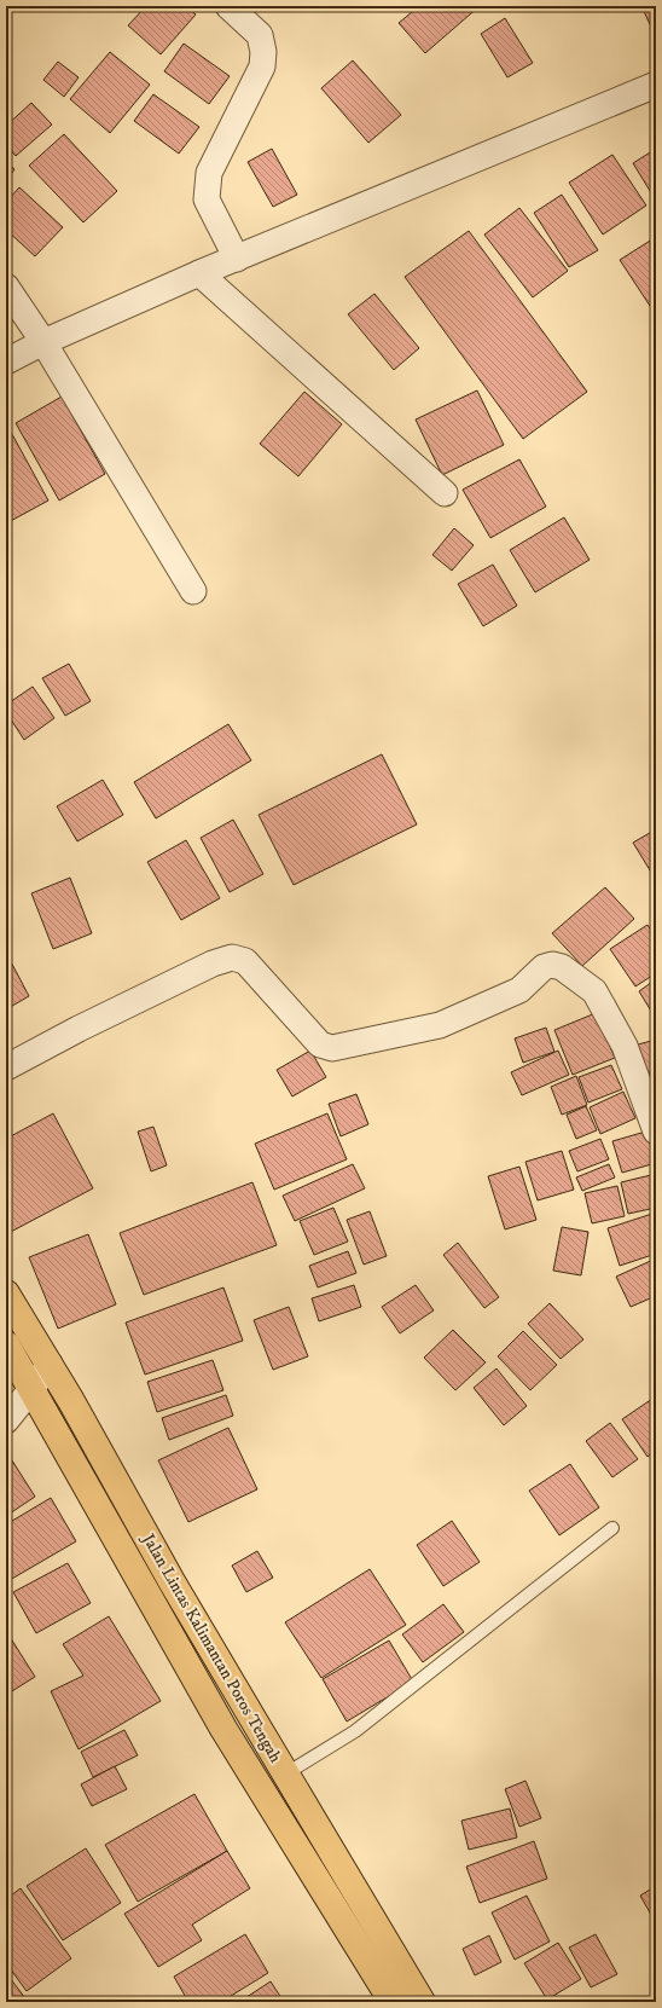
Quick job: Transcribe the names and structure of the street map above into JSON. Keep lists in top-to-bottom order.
{
  "streets": {
    "main road": ["Jalan Lintas Kalimantan Poros Tengah"]
  }
}
